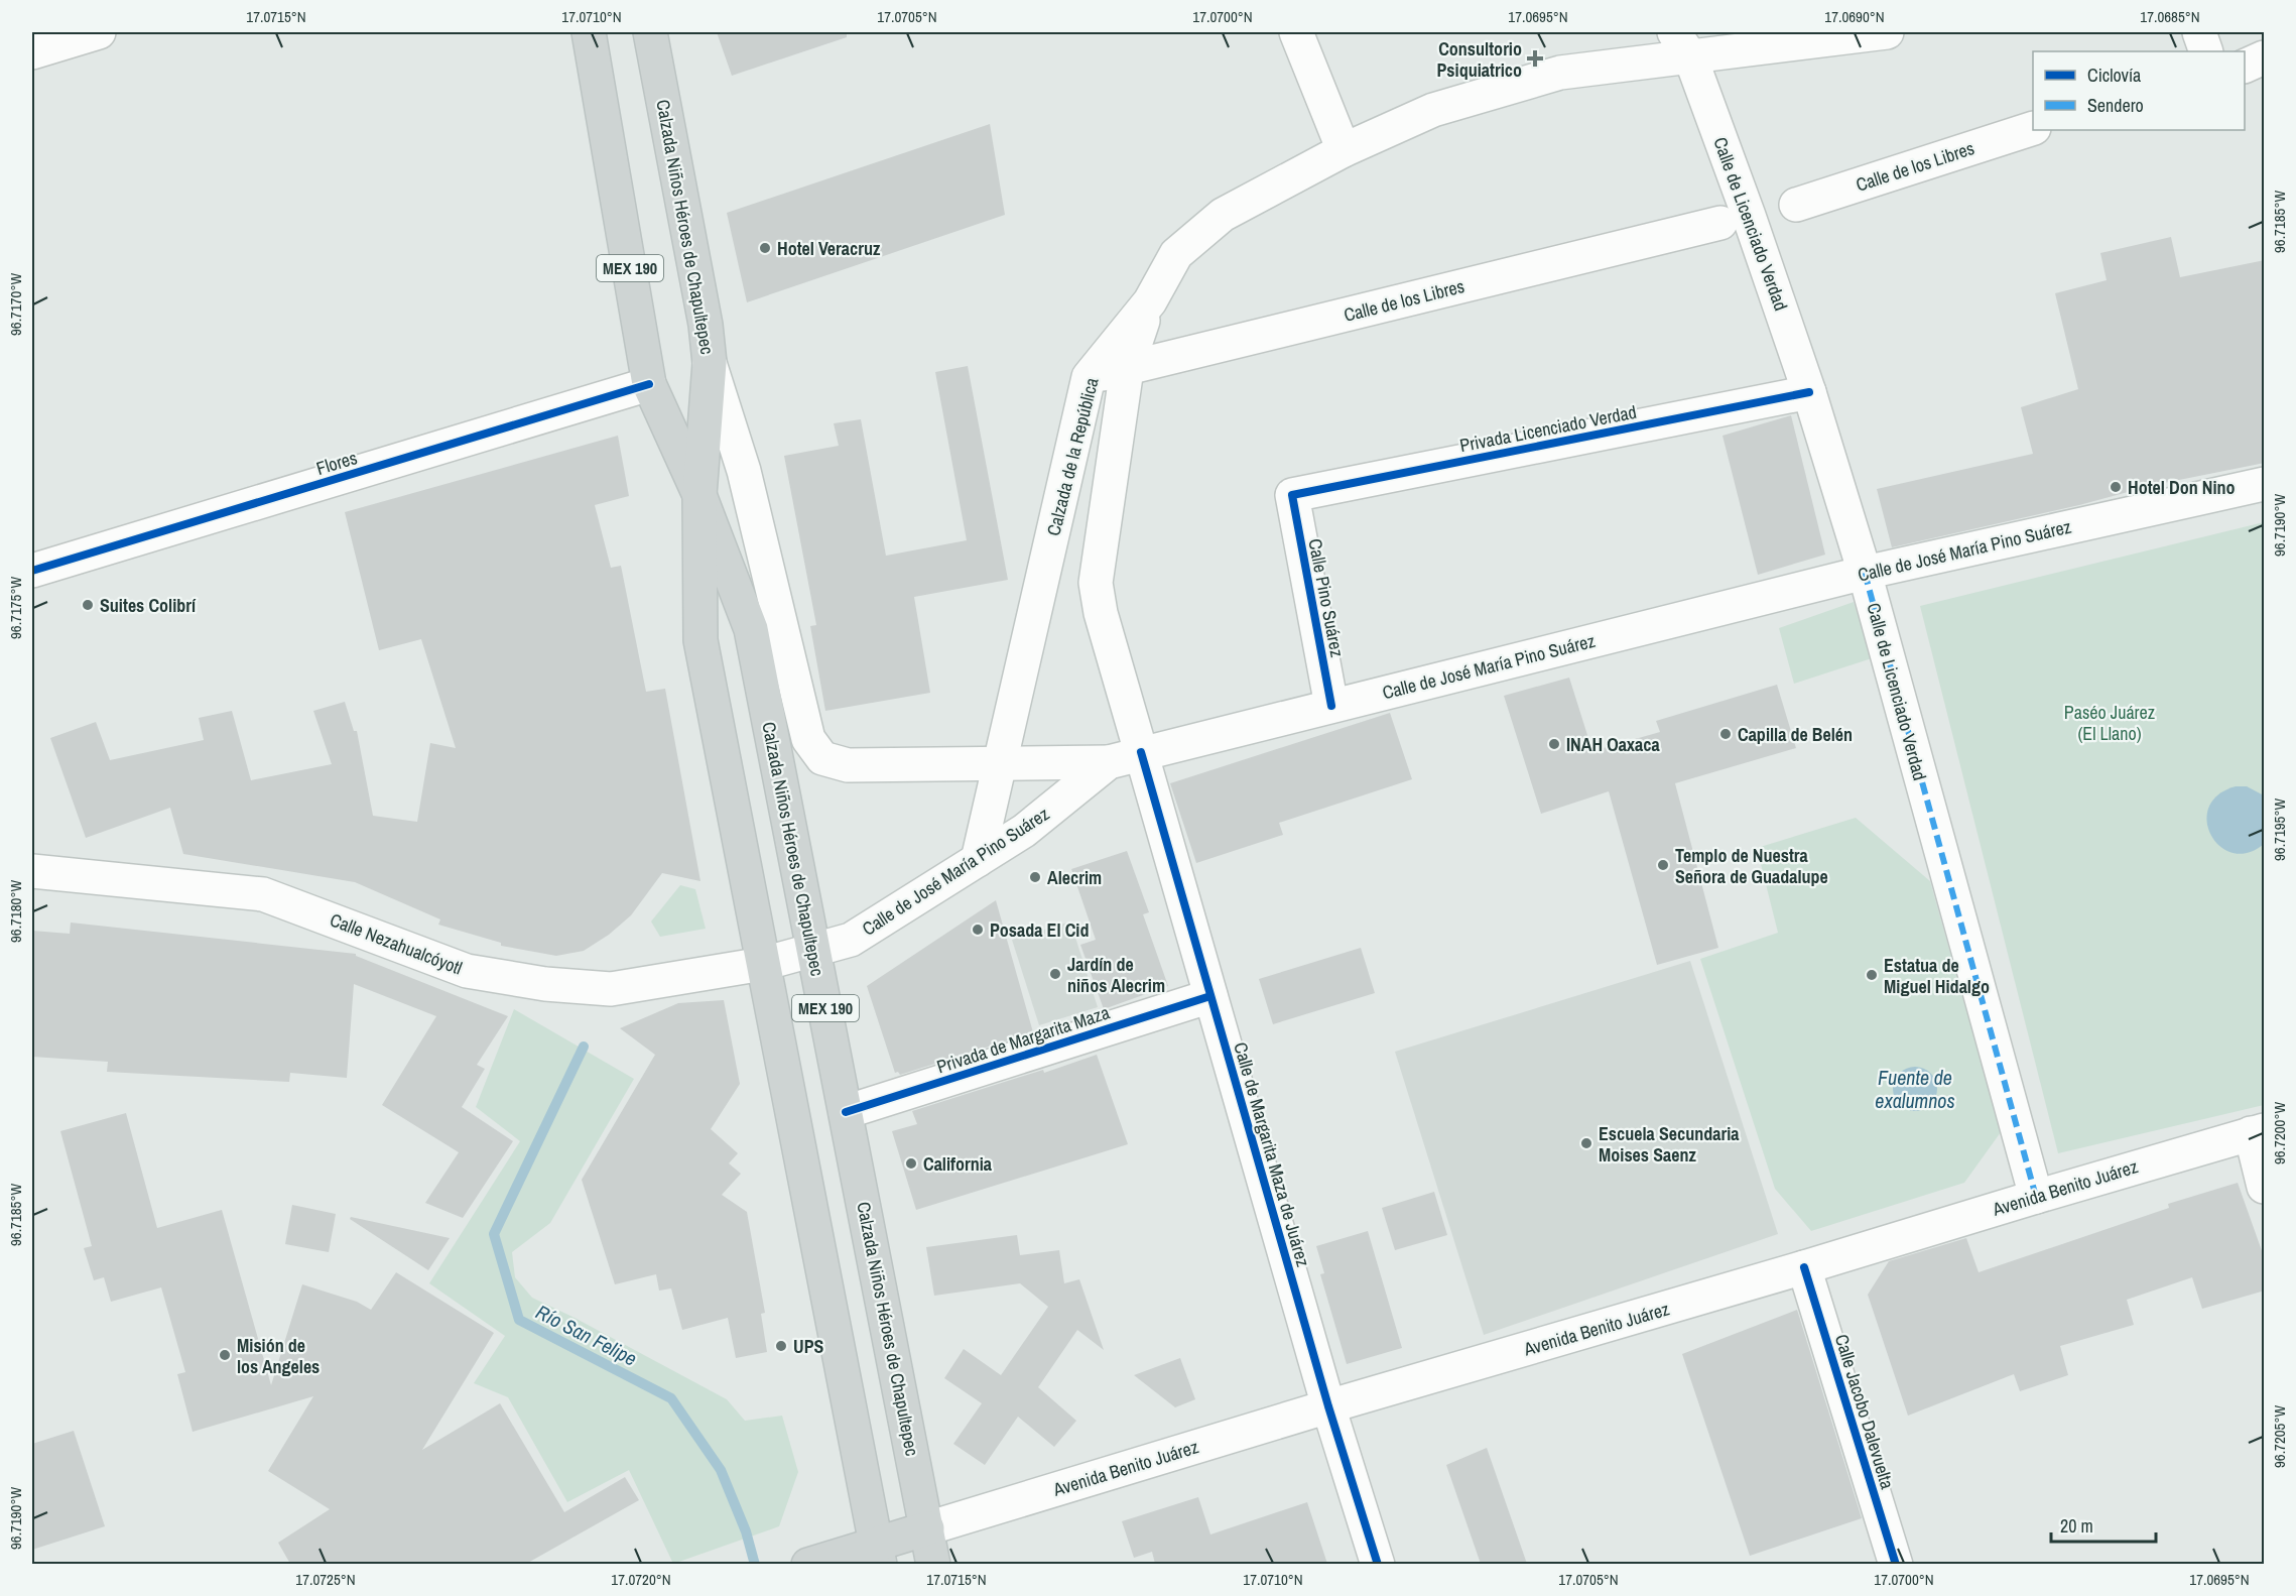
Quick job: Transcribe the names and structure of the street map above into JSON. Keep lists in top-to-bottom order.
{
  "streets": {
    "main road": [
      "Calle de los Libres",
      "Calle de Licenciado Verdad",
      "Calzada Niños Héroes de Chapultepec",
      "MEX 190",
      "Privada Licenciado Verdad",
      "Calzada de la República",
      "Flores",
      "Calle de José María Pino Suárez",
      "Calle Pino Suárez",
      "Calle Nezahualcóyotl",
      "Privada de Margarita Maza",
      "Calle de Margarita Maza de Juárez",
      "Avenida Benito Juárez",
      "Calle Jacobo Dalevuelta"
    ]
  },
  "crossings": [
    ["Calle de los Libres", "Calzada de la República"],
    ["Calle de Licenciado Verdad", "Privada Licenciado Verdad"],
    ["Calle de Licenciado Verdad", "Calle de José María Pino Suárez"],
    ["Calle de Licenciado Verdad", "Avenida Benito Juárez"],
    ["Calzada Niños Héroes de Chapultepec", "Flores"],
    ["Calzada Niños Héroes de Chapultepec", "Calle de José María Pino Suárez"],
    ["Calzada Niños Héroes de Chapultepec", "Calle Nezahualcóyotl"],
    ["Calzada Niños Héroes de Chapultepec", "Privada de Margarita Maza"],
    ["Calzada Niños Héroes de Chapultepec", "Avenida Benito Juárez"],
    ["Privada Licenciado Verdad", "Calle Pino Suárez"],
    ["Calzada de la República", "Calle de José María Pino Suárez"],
    ["Calzada de la República", "Calle de Margarita Maza de Juárez"],
    ["Calle de José María Pino Suárez", "Calle Pino Suárez"],
    ["Calle de José María Pino Suárez", "Calle Nezahualcóyotl"],
    ["Calle de José María Pino Suárez", "Calle de Margarita Maza de Juárez"],
    ["Privada de Margarita Maza", "Calle de Margarita Maza de Juárez"],
    ["Calle de Margarita Maza de Juárez", "Avenida Benito Juárez"],
    ["Avenida Benito Juárez", "Calle Jacobo Dalevuelta"]
  ],
  "water": ["Fuente de exalumnos", "Río San Felipe"],
  "parks": ["Paséo Juárez (El Llano)"],
  "places": {
    "health": ["Consultorio Psiquiatrico"],
    "other": [
      "Hotel Veracruz",
      "Hotel Don Nino",
      "Suites Colibrí",
      "Capilla de Belén",
      "INAH Oaxaca",
      "Templo de Nuestra Señora de Guadalupe",
      "Alecrim",
      "Posada El Cid",
      "Jardín de niños Alecrim",
      "Estatua de Miguel Hidalgo",
      "Escuela Secundaria Moises Saenz",
      "California",
      "UPS",
      "Misión de los Angeles"
    ]
  },
  "legend": ["Ciclovía", "Sendero"],
  "scale_bar": "20 m",
  "coordinates": [
    "17.0715°N",
    "17.0710°N",
    "17.0705°N",
    "17.0700°N",
    "17.0695°N",
    "17.0690°N",
    "17.0685°N",
    "96.7185°W",
    "96.7170°W",
    "96.7190°W",
    "96.7175°W",
    "96.7195°W",
    "96.7180°W",
    "96.7200°W",
    "96.7205°W",
    "17.0725°N",
    "17.0720°N"
  ]
}
